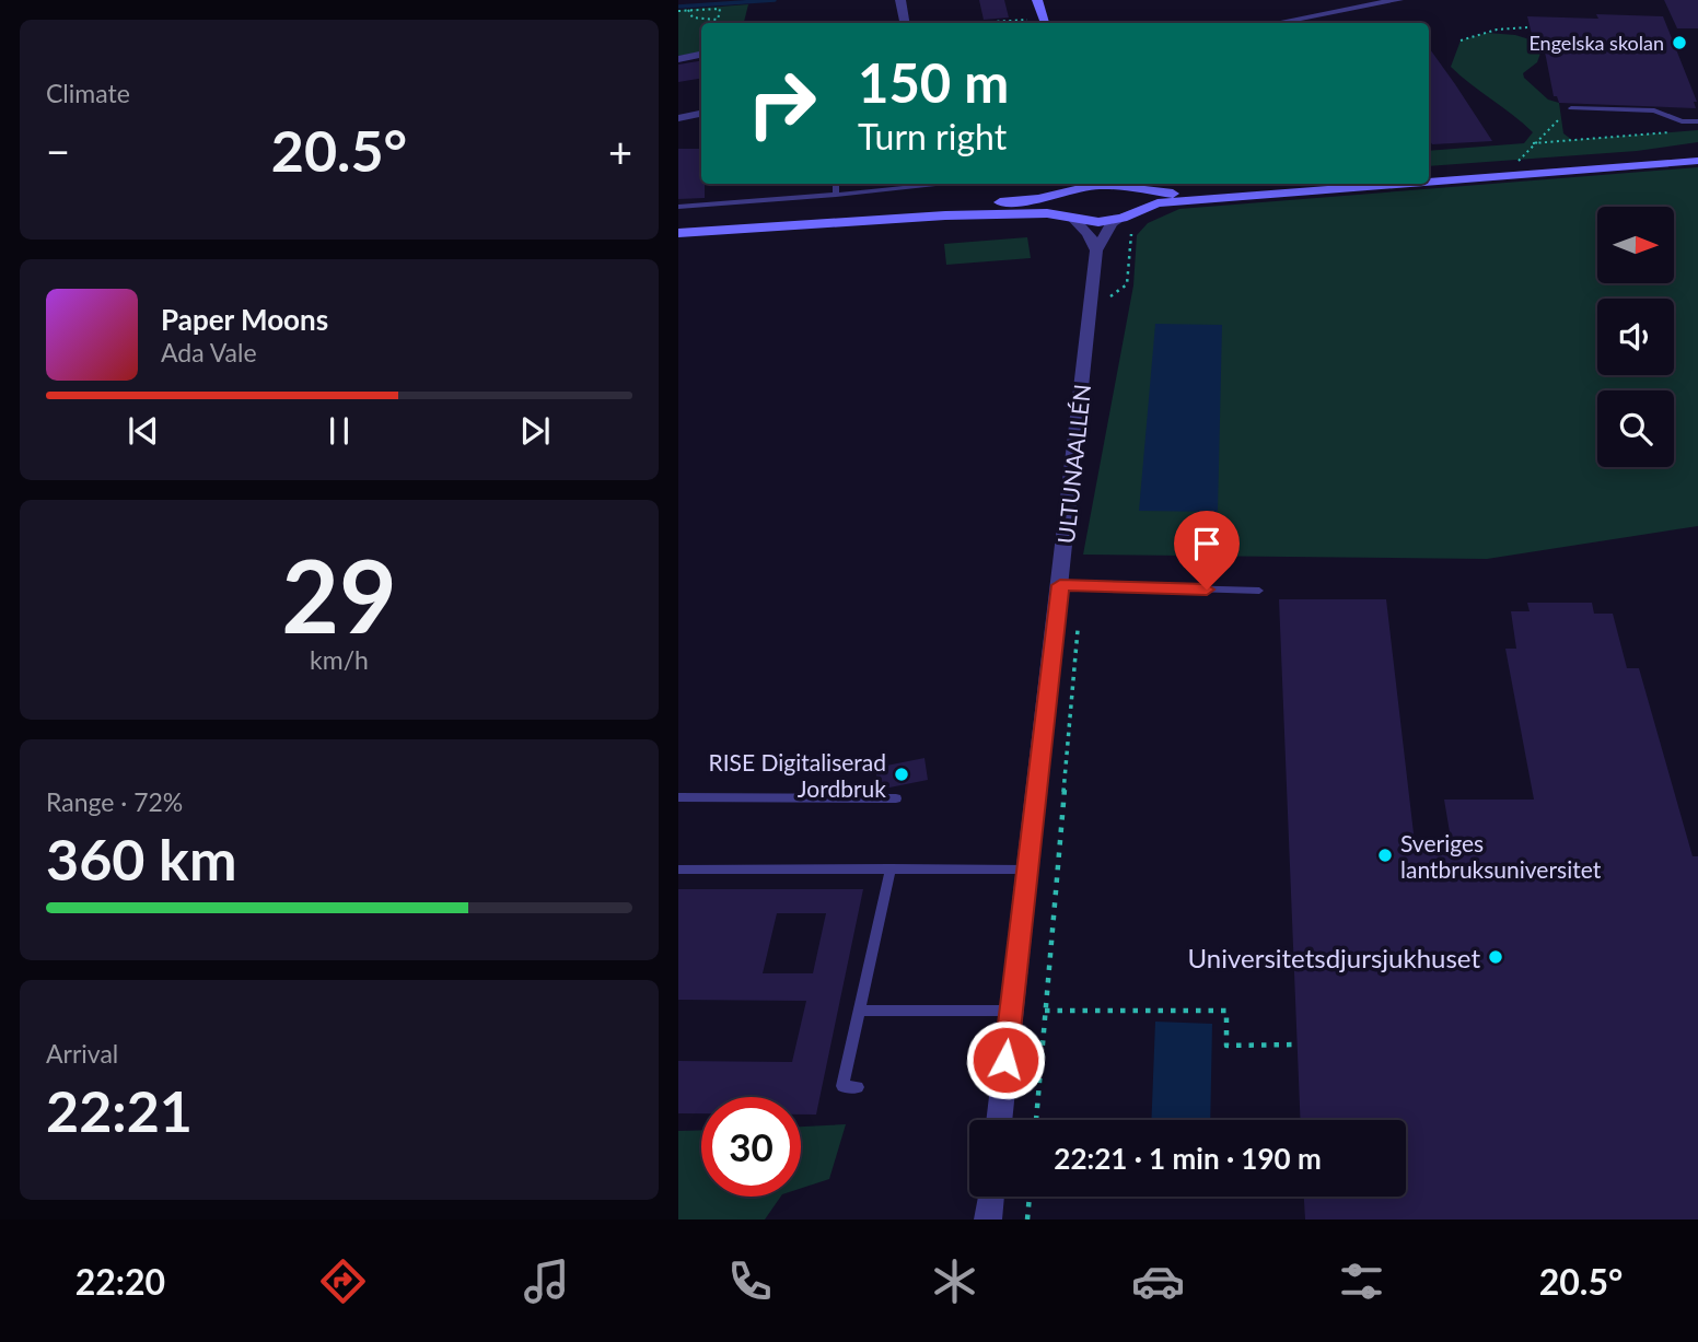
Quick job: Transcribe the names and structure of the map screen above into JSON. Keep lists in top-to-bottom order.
{
  "streets": {
    "street": ["ULTUNAALLÉN"]
  },
  "places": [
    "Engelska skolan",
    "RISE Digitaliserad Jordbruk",
    "Sveriges lantbruksuniversitet",
    "Universitetsdjursjukhuset"
  ],
  "north": "right",
  "page": {
    "tile": [
      "Climate",
      ["29", "km/h"],
      ["Range · 72%", "360 km"],
      ["Arrival", "22:21"]
    ],
    "turn": ["150 m", "Turn right"],
    "heat": ["−", "20.5°", "+"],
    "song": ["Paper Moons", "Ada Vale"],
    "limit": "30",
    "trip": "22:21 · 1 min · 190 m",
    "tabs": ["22:20", "20.5°"]
  }
}
